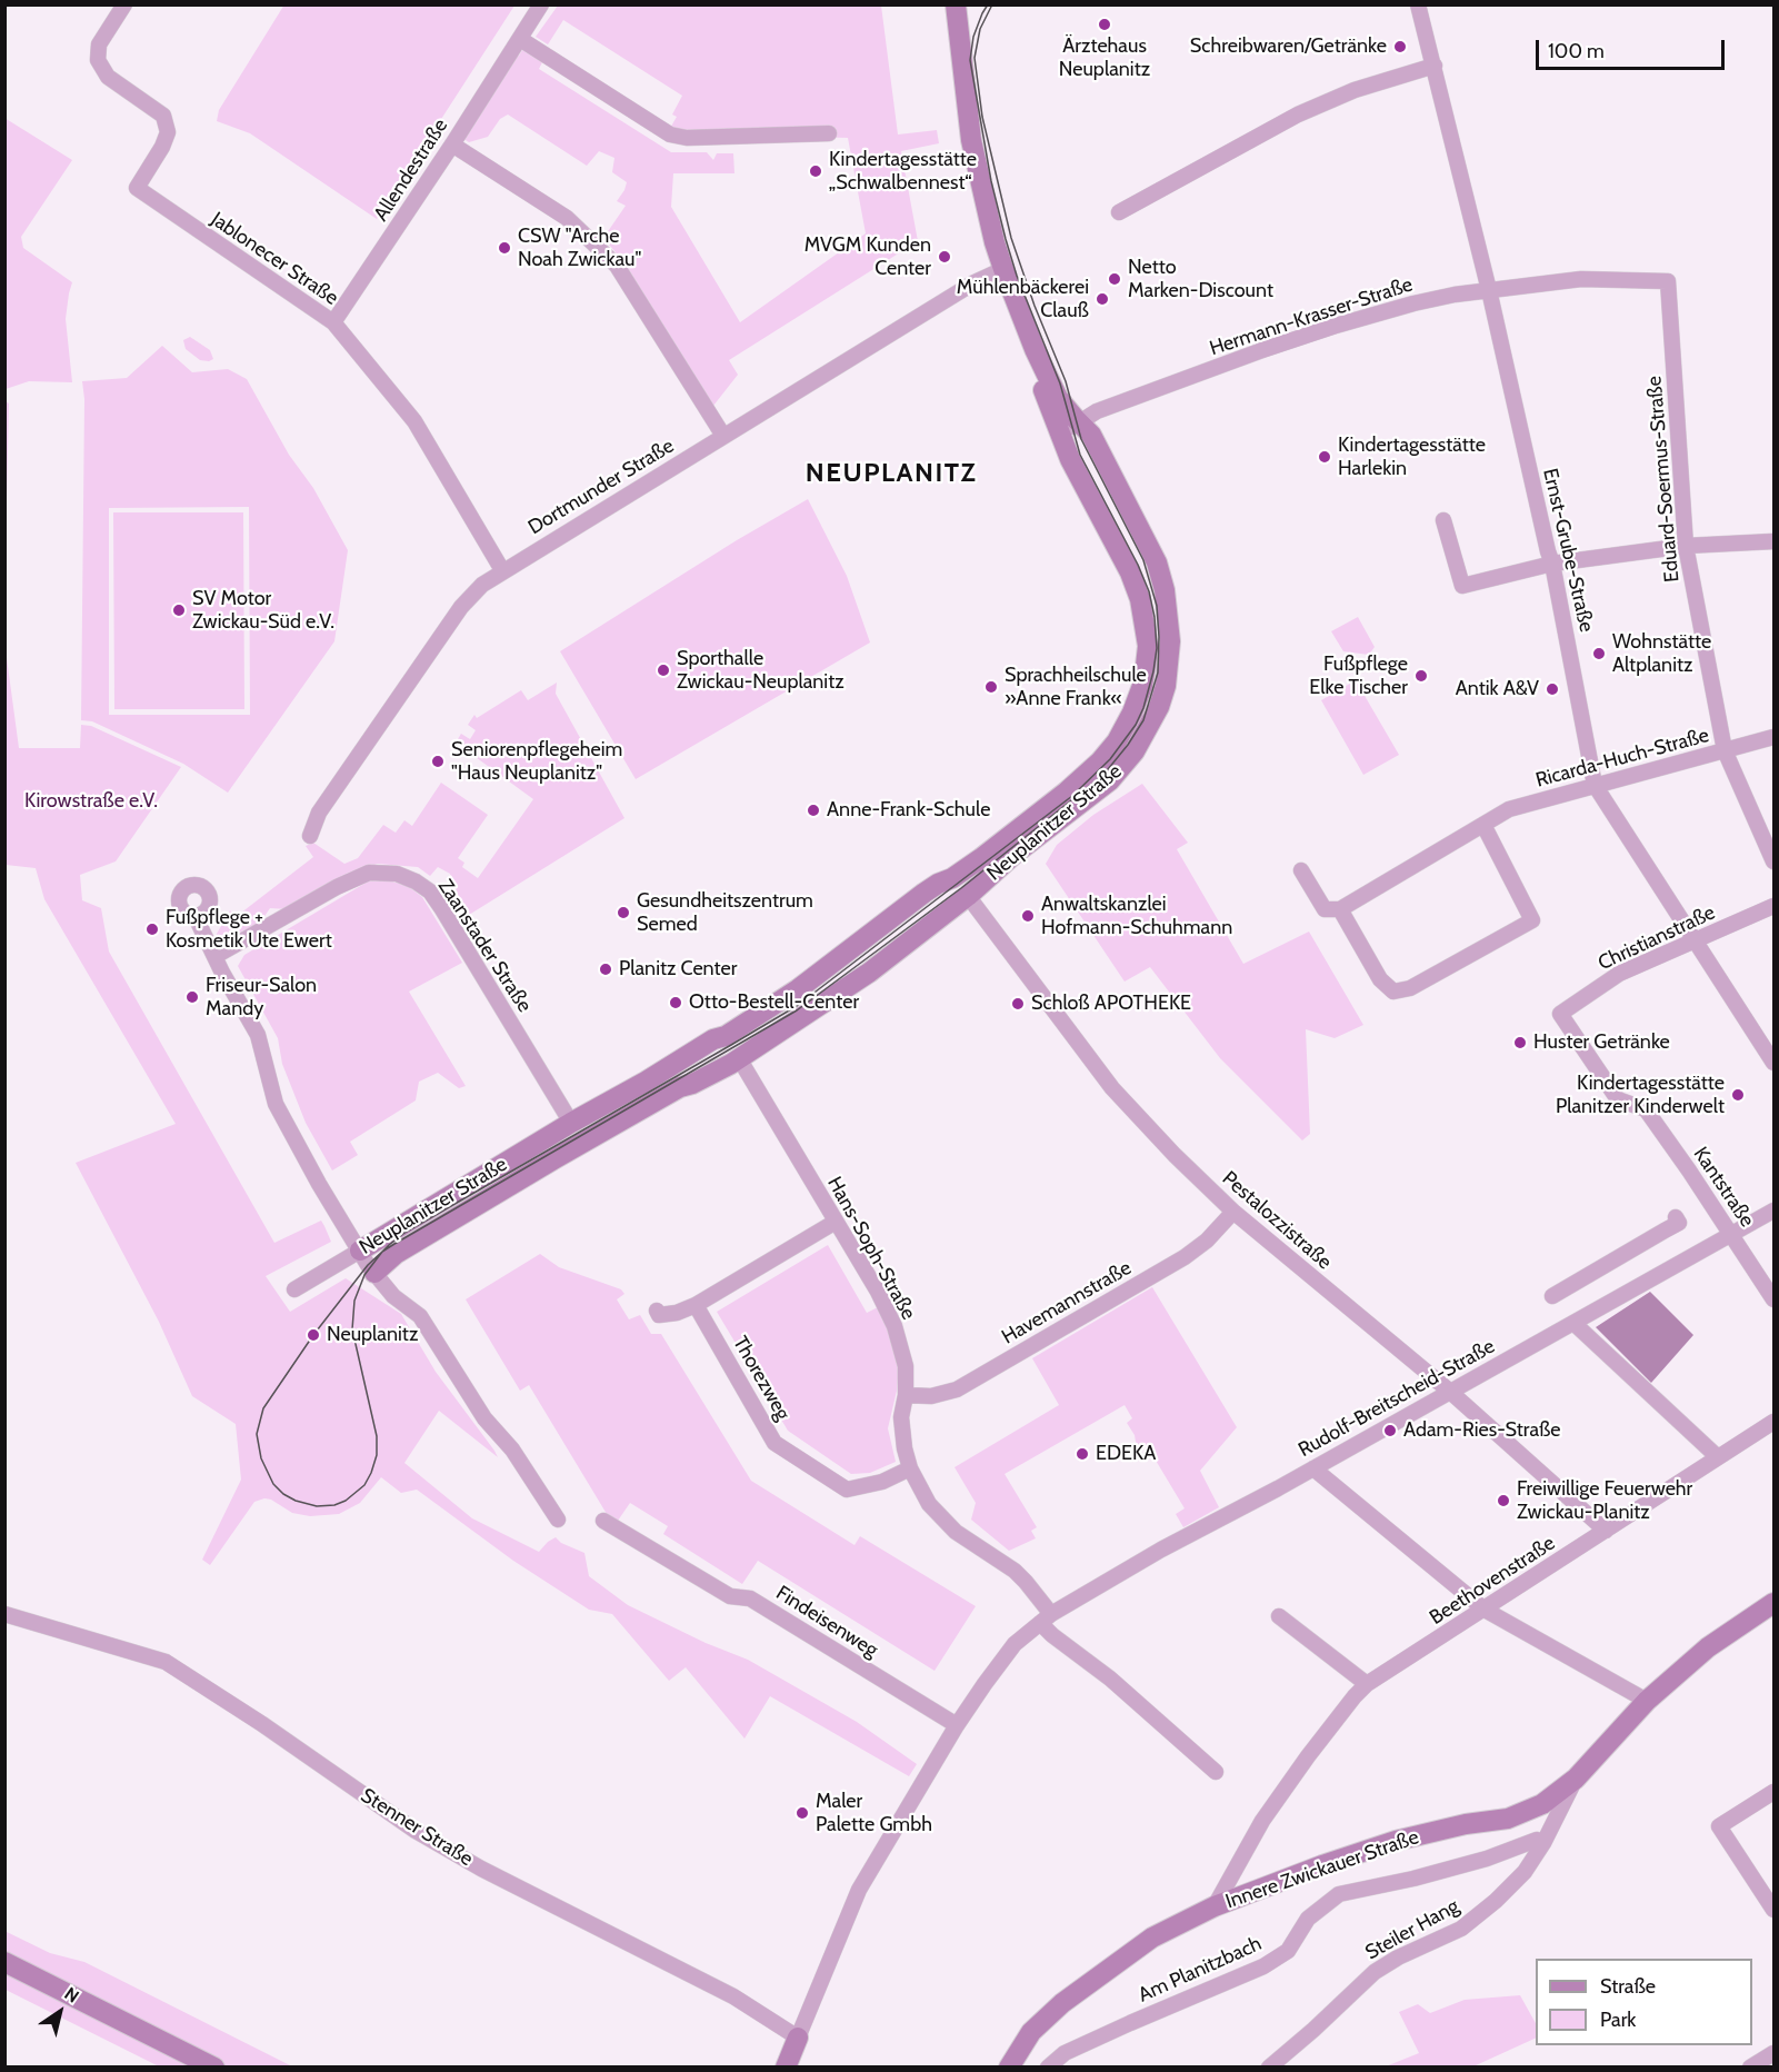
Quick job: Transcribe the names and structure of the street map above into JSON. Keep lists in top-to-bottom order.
{
  "streets": {
    "street": [
      "Allendestraße",
      "Jablonecer Straße",
      "Hermann-Krasser-Straße",
      "Eduard-Soermus-Straße",
      "Dortmunder Straße",
      "Ernst-Grube-Straße",
      "Ricarda-Huch-Straße",
      "Neuplanitzer Straße",
      "Christianstraße",
      "Zaanstader Straße",
      "Kantstraße",
      "Pestalozzistraße",
      "Hans-Soph-Straße",
      "Havemannstraße",
      "Thorezweg",
      "Rudolf-Breitscheid-Straße",
      "Beethovenstraße",
      "Findeisenweg",
      "Stenner Straße",
      "Innere Zwickauer Straße",
      "Steiler Hang",
      "Am Planitzbach"
    ]
  },
  "crossings": [
    ["Allendestraße", "Jablonecer Straße"],
    ["Jablonecer Straße", "Dortmunder Straße"],
    ["Hermann-Krasser-Straße", "Eduard-Soermus-Straße"],
    ["Hermann-Krasser-Straße", "Ernst-Grube-Straße"],
    ["Hermann-Krasser-Straße", "Neuplanitzer Straße"],
    ["Eduard-Soermus-Straße", "Ricarda-Huch-Straße"],
    ["Dortmunder Straße", "Neuplanitzer Straße"],
    ["Ernst-Grube-Straße", "Ricarda-Huch-Straße"],
    ["Ernst-Grube-Straße", "Christianstraße"],
    ["Neuplanitzer Straße", "Zaanstader Straße"],
    ["Neuplanitzer Straße", "Pestalozzistraße"],
    ["Neuplanitzer Straße", "Hans-Soph-Straße"],
    ["Christianstraße", "Kantstraße"],
    ["Kantstraße", "Rudolf-Breitscheid-Straße"],
    ["Pestalozzistraße", "Havemannstraße"],
    ["Pestalozzistraße", "Rudolf-Breitscheid-Straße"],
    ["Pestalozzistraße", "Beethovenstraße"],
    ["Hans-Soph-Straße", "Havemannstraße"],
    ["Hans-Soph-Straße", "Thorezweg"],
    ["Hans-Soph-Straße", "Rudolf-Breitscheid-Straße"],
    ["Rudolf-Breitscheid-Straße", "Findeisenweg"],
    ["Rudolf-Breitscheid-Straße", "Stenner Straße"],
    ["Beethovenstraße", "Innere Zwickauer Straße"],
    ["Innere Zwickauer Straße", "Steiler Hang"],
    ["Steiler Hang", "Am Planitzbach"]
  ],
  "districts": ["NEUPLANITZ"],
  "parks": ["Kirowstraße e.V."],
  "places": [
    "Ärztehaus Neuplanitz",
    "Schreibwaren/Getränke",
    "Kindertagesstätte „Schwalbennest“",
    "CSW \"Arche Noah Zwickau\"",
    "MVGM Kunden Center",
    "Netto Marken-Discount",
    "Mühlenbäckerei Clauß",
    "Kindertagesstätte Harlekin",
    "SV Motor Zwickau-Süd e.V.",
    "Wohnstätte Altplanitz",
    "Sporthalle Zwickau-Neuplanitz",
    "Fußpflege Elke Tischer",
    "Sprachheilschule »Anne Frank«",
    "Antik A&V",
    "Seniorenpflegeheim \"Haus Neuplanitz\"",
    "Anne-Frank-Schule",
    "Gesundheitszentrum Semed",
    "Anwaltskanzlei Hofmann-Schuhmann",
    "Fußpflege + Kosmetik Ute Ewert",
    "Planitz Center",
    "Friseur-Salon Mandy",
    "Otto-Bestell-Center",
    "Schloß APOTHEKE",
    "Huster Getränke",
    "Kindertagesstätte Planitzer Kinderwelt",
    "Neuplanitz",
    "Adam-Ries-Straße",
    "EDEKA",
    "Freiwillige Feuerwehr Zwickau-Planitz",
    "Maler Palette Gmbh"
  ],
  "legend": ["Straße", "Park"],
  "scale_bar": "100 m",
  "north": "top right"
}
